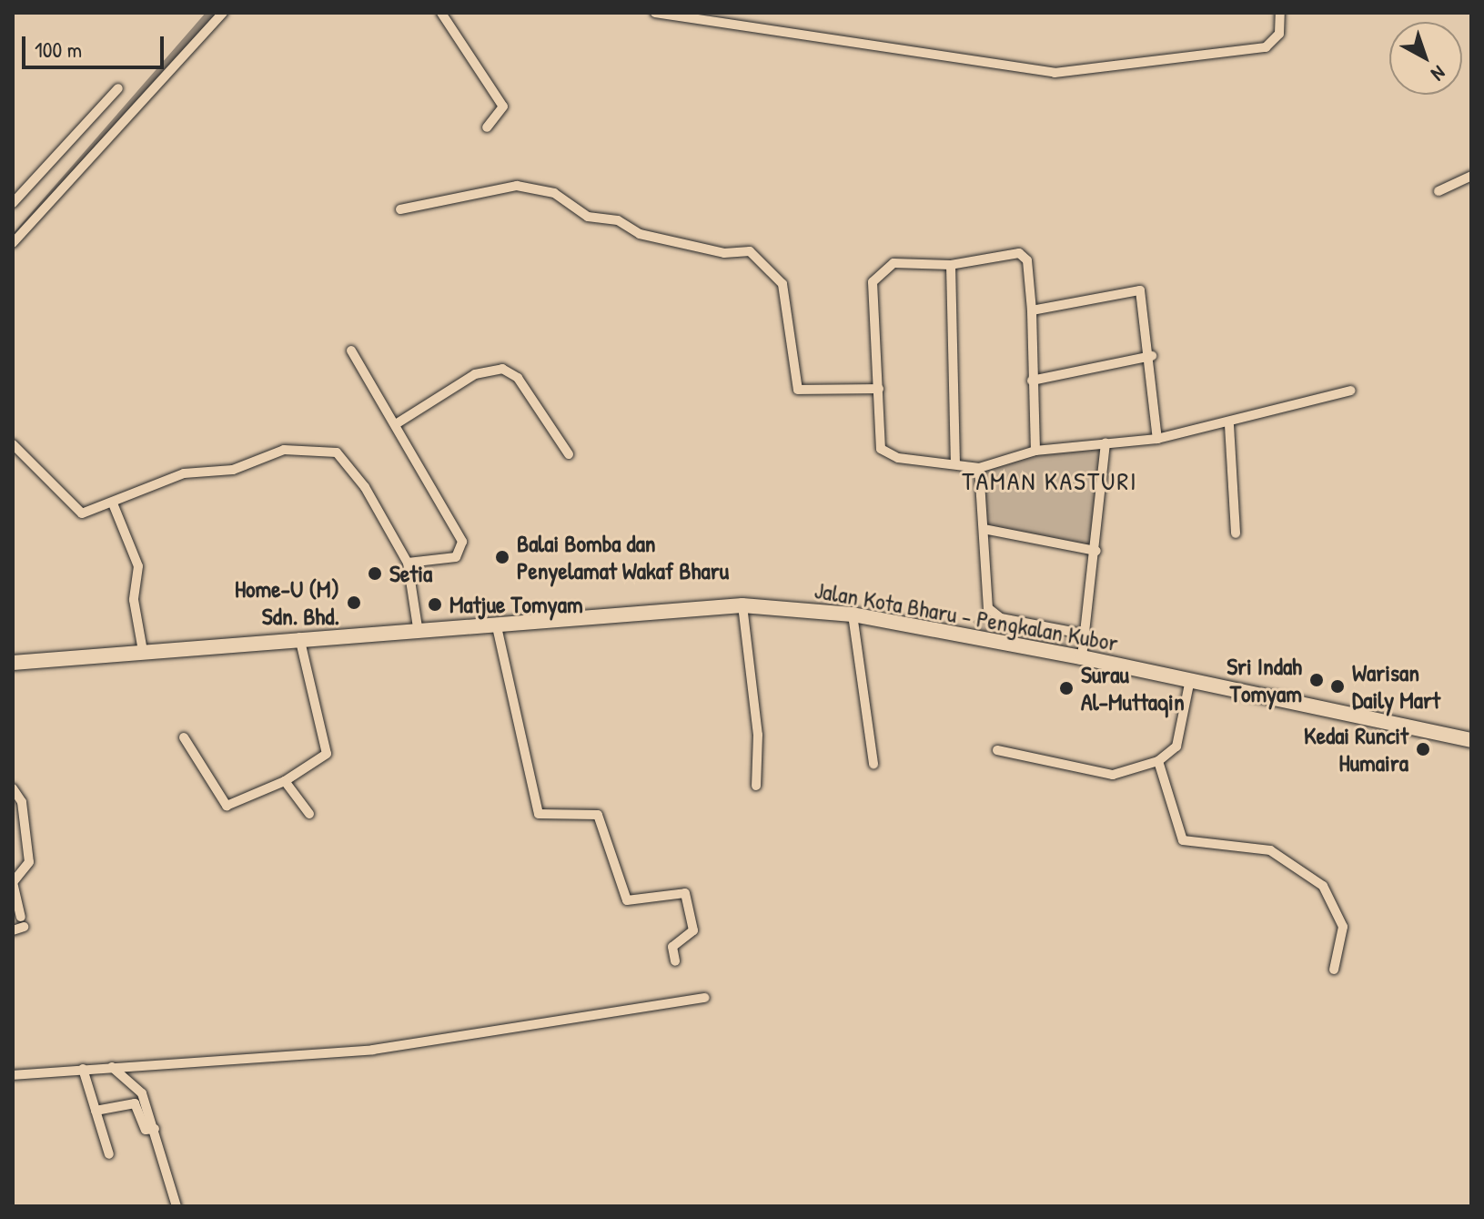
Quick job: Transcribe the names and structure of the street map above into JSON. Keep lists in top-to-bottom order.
{
  "streets": {
    "main road": ["Jalan Kota Bharu - Pengkalan Kubor"]
  },
  "districts": ["TAMAN KASTURI"],
  "places": [
    "Balai Bomba dan Penyelamat Wakaf Bharu",
    "Setia",
    "Home-U (M) Sdn. Bhd.",
    "Matjue Tomyam",
    "Sri Indah Tomyam",
    "Warisan Daily Mart",
    "Surau Al-Muttaqin",
    "Kedai Runcit Humaira"
  ],
  "scale_bar": "100 m",
  "north": "bottom right"
}
